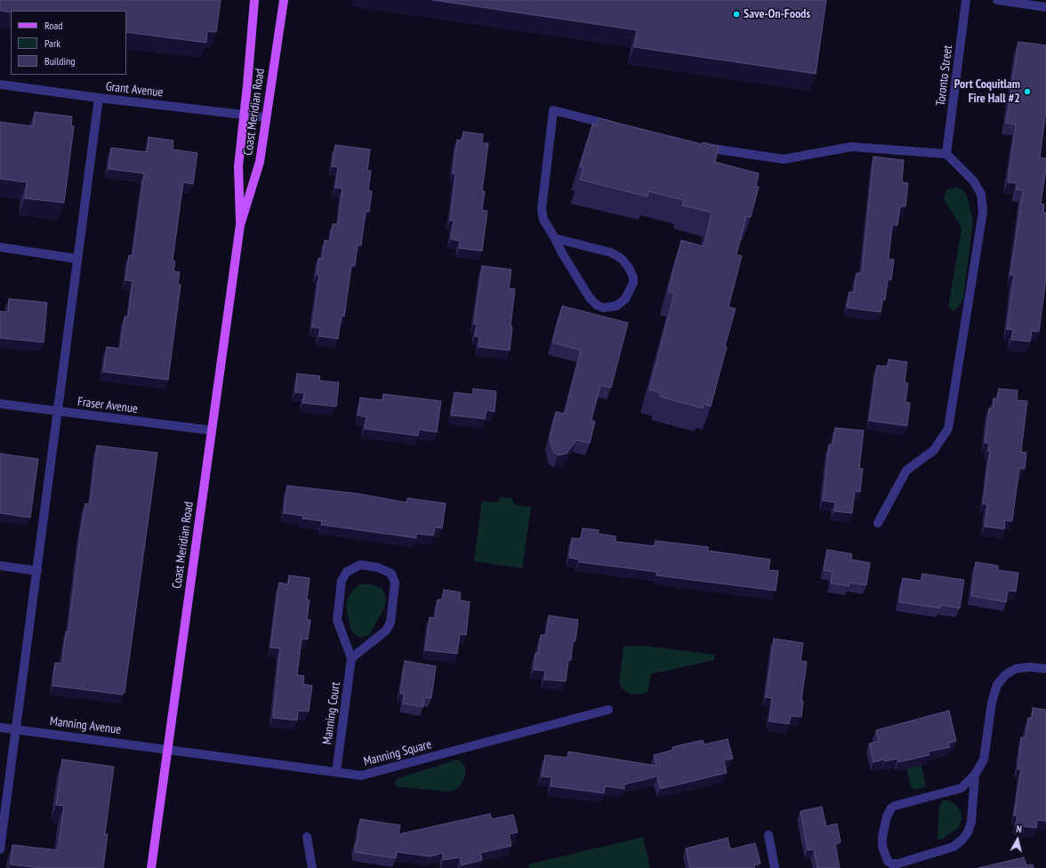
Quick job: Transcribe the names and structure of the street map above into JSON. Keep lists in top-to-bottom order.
{
  "streets": {
    "main road": ["Coast Meridian Road"],
    "street": [
      "Toronto Street",
      "Grant Avenue",
      "Fraser Avenue",
      "Manning Court",
      "Manning Avenue",
      "Manning Square"
    ]
  },
  "crossings": [
    ["Grant Avenue", "Coast Meridian Road"],
    ["Coast Meridian Road", "Fraser Avenue"],
    ["Coast Meridian Road", "Manning Avenue"],
    ["Coast Meridian Road", "Manning Square"],
    ["Manning Court", "Manning Square"],
    ["Manning Avenue", "Manning Square"]
  ],
  "places": ["Save-On-Foods", "Port Coquitlam Fire Hall #2"],
  "legend": ["Road", "Park", "Building"],
  "north": "top"
}
